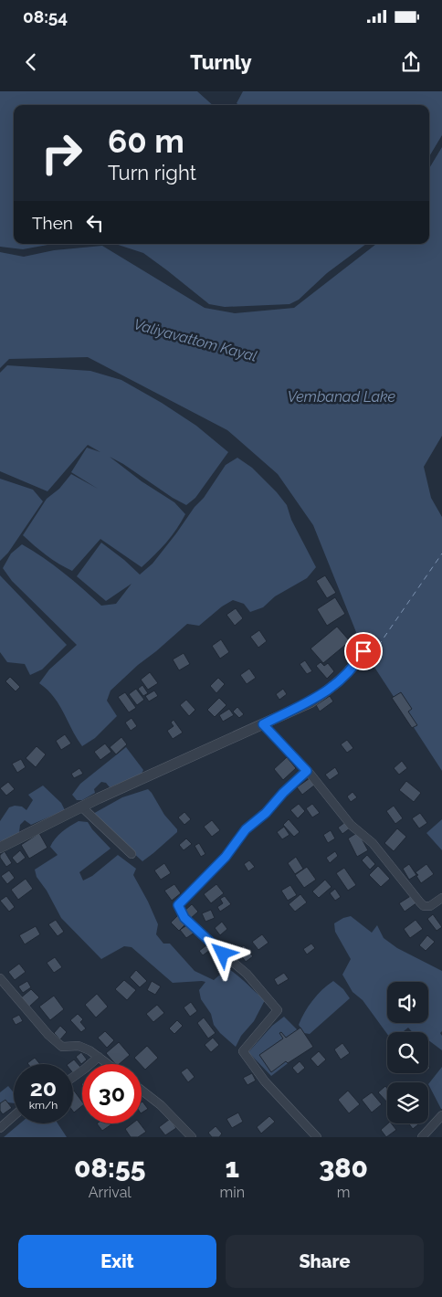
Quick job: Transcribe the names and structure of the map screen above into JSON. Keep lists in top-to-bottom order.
{
  "water": ["Valiyavattom Kayal", "Vembanad Lake"],
  "page": {
    "status": "08:54",
    "header": "Turnly",
    "turn": ["60 m", "Turn right"],
    "then": "Then",
    "speed": "20 km/h",
    "limit": "30",
    "eta": [
      "08:55",
      "Arrival",
      "1",
      "min",
      "380",
      "m"
    ],
    "buttons": ["Exit", "Share"]
  }
}
